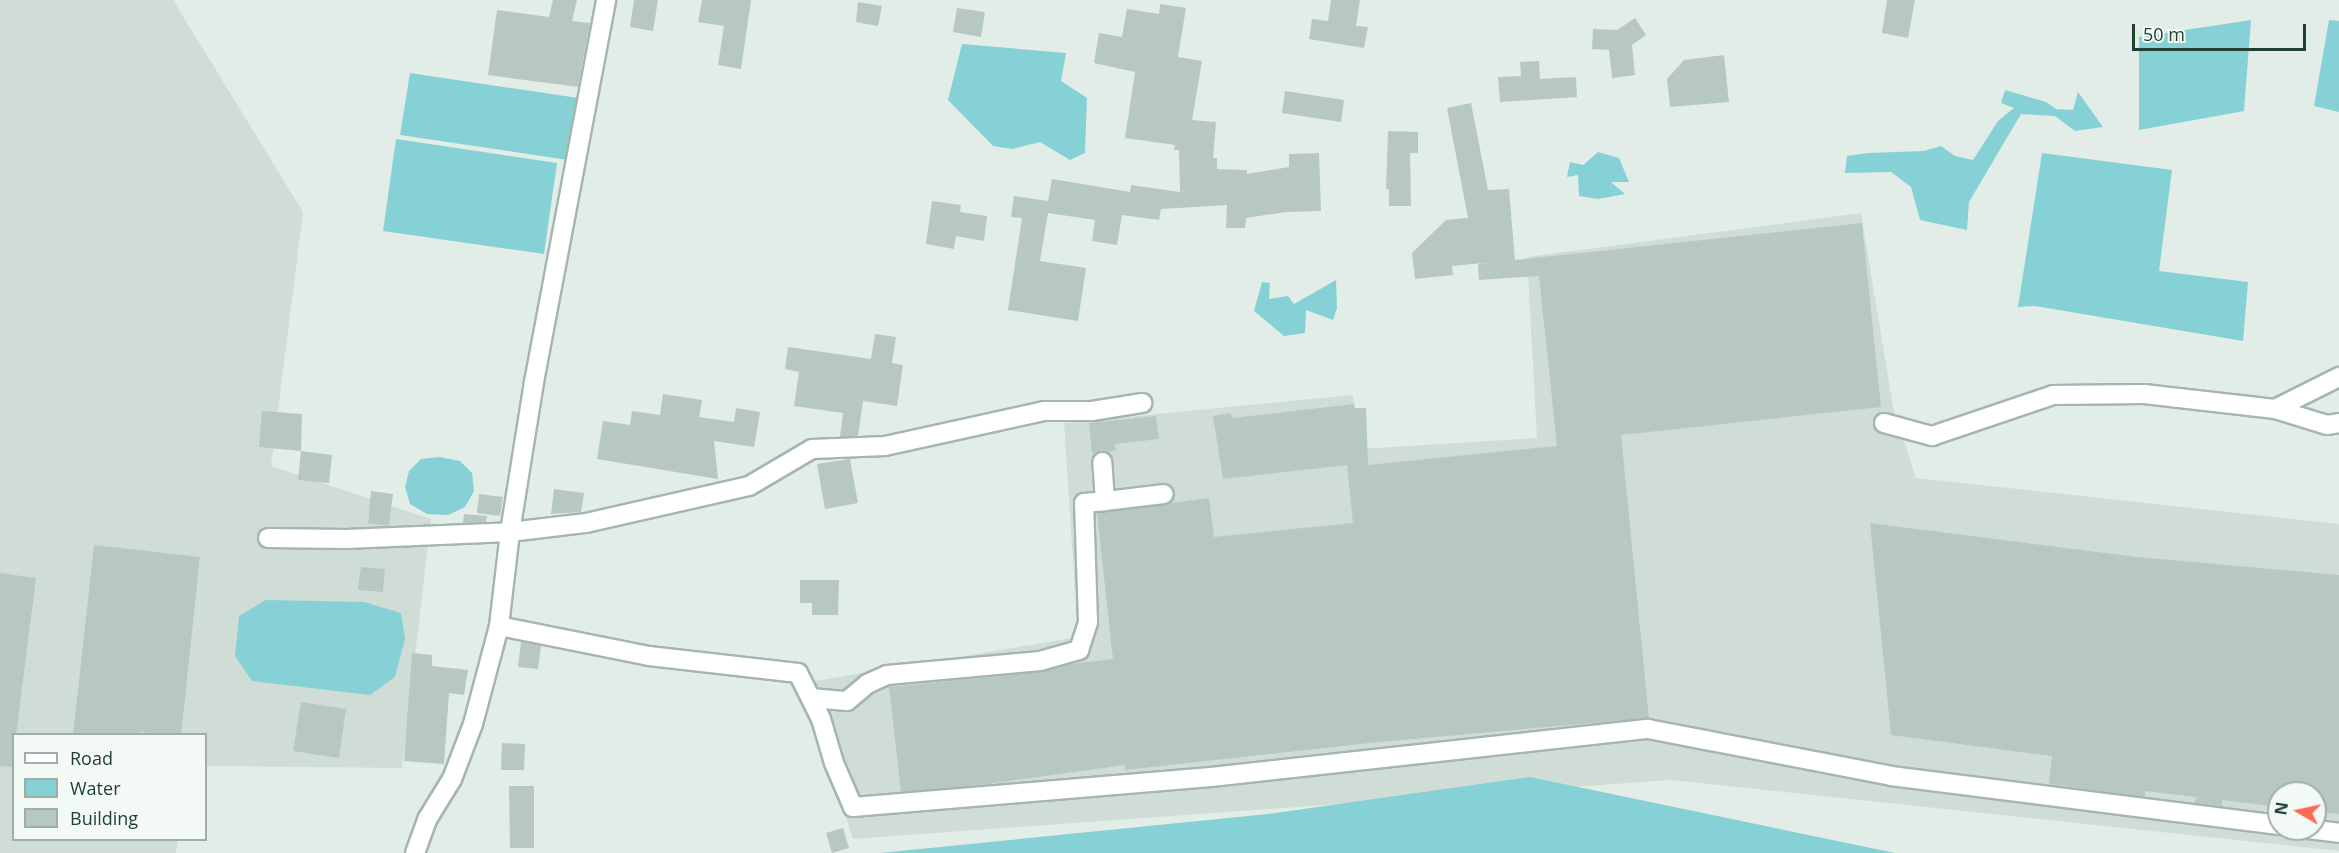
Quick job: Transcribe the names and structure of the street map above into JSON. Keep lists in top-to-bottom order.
{
  "legend": ["Road", "Water", "Building"],
  "scale_bar": "50 m",
  "north": "left"
}
